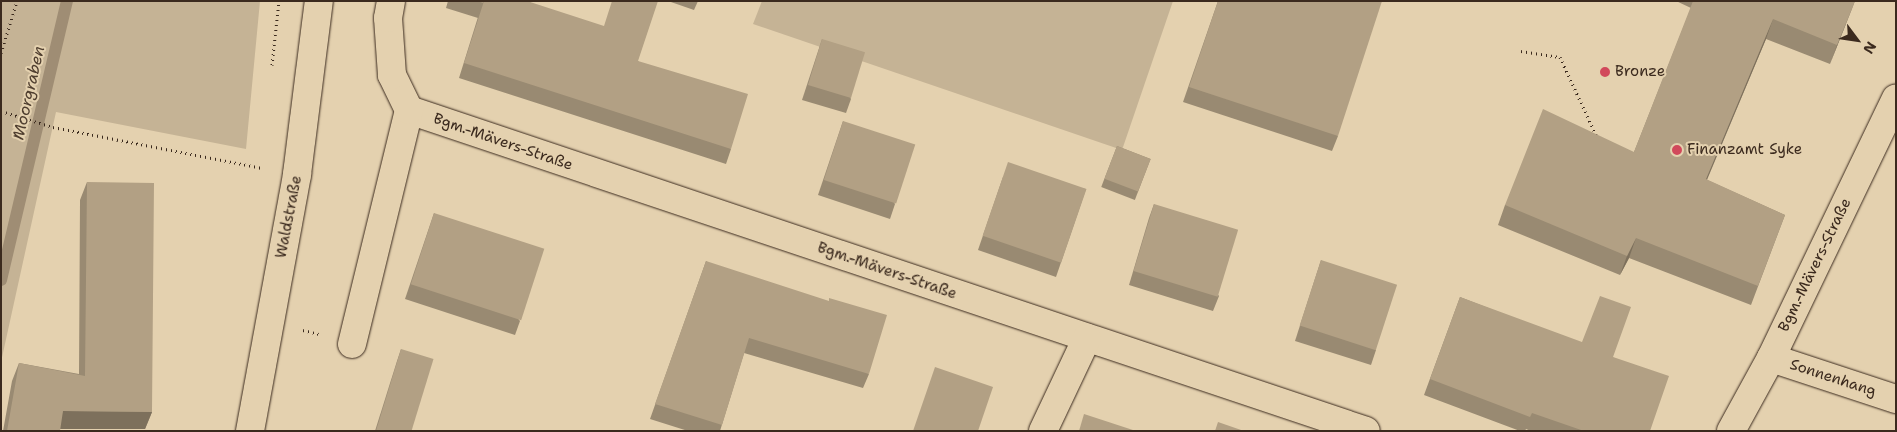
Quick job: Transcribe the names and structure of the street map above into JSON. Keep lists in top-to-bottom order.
{
  "streets": {
    "street": ["Bgm.-Mävers-Straße", "Waldstraße", "Sonnenhang"]
  },
  "crossings": [
    ["Bgm.-Mävers-Straße", "Sonnenhang"]
  ],
  "water": ["Moorgraben"],
  "places": ["Bronze", "Finanzamt Syke"],
  "north": "bottom right"
}
